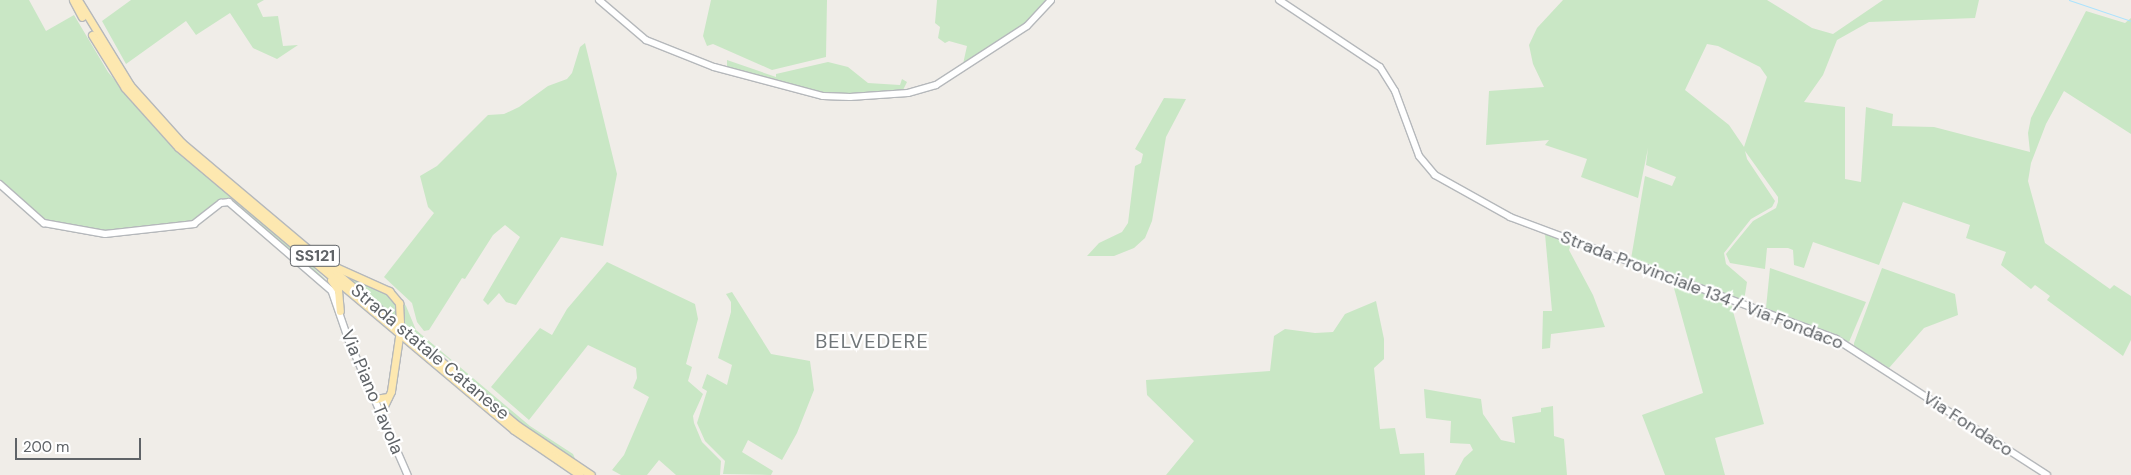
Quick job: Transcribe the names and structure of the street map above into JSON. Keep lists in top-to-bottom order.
{
  "streets": {
    "main road": [
      "SS121",
      "Strada Provinciale 134 / Via Fondaco",
      "Strada statale Catanese",
      "Via Fondaco"
    ],
    "street": ["Via Piano Tavola"]
  },
  "crossings": [
    ["Strada Provinciale 134 / Via Fondaco", "Via Fondaco"]
  ],
  "districts": ["BELVEDERE"],
  "scale_bar": "200 m"
}
